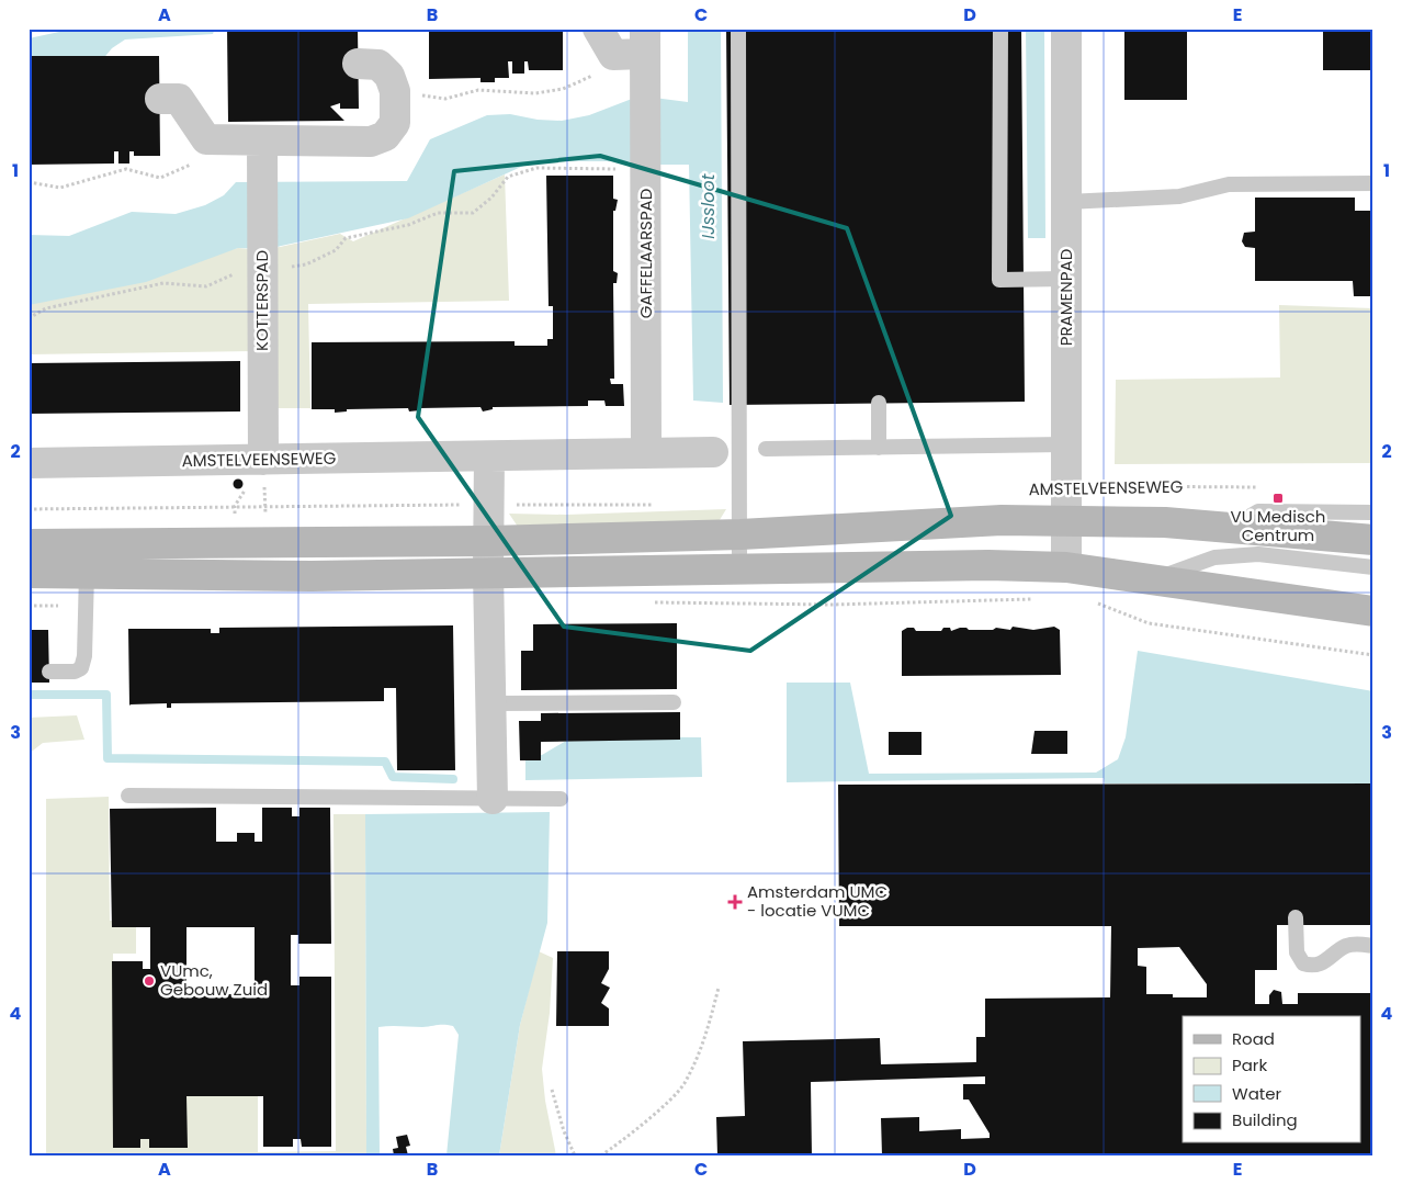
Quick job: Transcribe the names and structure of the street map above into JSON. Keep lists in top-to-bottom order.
{
  "streets": {
    "main road": ["AMSTELVEENSEWEG"],
    "street": ["GAFFELAARSPAD", "PRAMENPAD", "KOTTERSPAD"]
  },
  "crossings": [
    ["GAFFELAARSPAD", "AMSTELVEENSEWEG"],
    ["PRAMENPAD", "AMSTELVEENSEWEG"],
    ["KOTTERSPAD", "AMSTELVEENSEWEG"]
  ],
  "water": ["IJssloot"],
  "places": {
    "transit": ["VU Medisch Centrum"],
    "health": ["Amsterdam UMC - locatie VUMC"],
    "other": ["VUmc, Gebouw Zuid"]
  },
  "legend": [
    "Road",
    "Park",
    "Water",
    "Building"
  ],
  "grid": {
    "columns": [
      "A",
      "B",
      "C",
      "D",
      "E"
    ],
    "rows": [
      "1",
      "2",
      "3",
      "4"
    ]
  }
}
